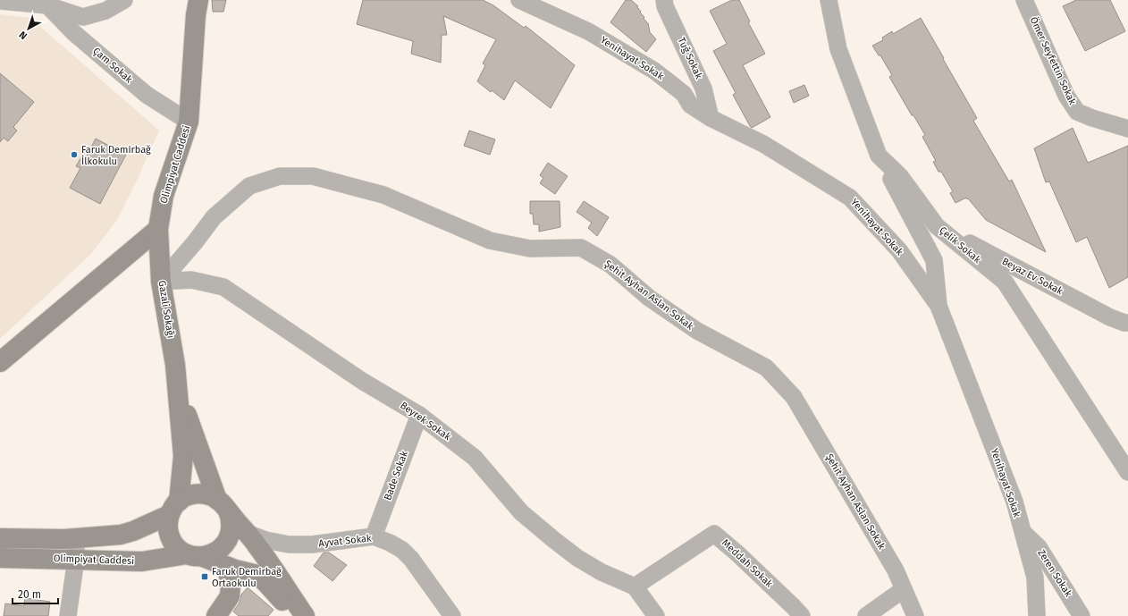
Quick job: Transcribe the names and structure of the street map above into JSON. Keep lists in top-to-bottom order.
{
  "streets": {
    "main road": ["Olimpiyat Caddesi", "Gazali Sokağı"],
    "street": [
      "Yenihayat Sokak",
      "Tuğ Sokak",
      "Ömer Seyfettin Sokak",
      "Çam Sokak",
      "Çelik Sokak",
      "Beyaz Ev Sokak",
      "Şehit Ayhan Aslan Sokak",
      "Beyrek Sokak",
      "Bade Sokak",
      "Ayvat Sokak",
      "Meddah Sokak",
      "Zeren Sokak"
    ]
  },
  "crossings": [
    ["Yenihayat Sokak", "Tuğ Sokak"],
    ["Yenihayat Sokak", "Zeren Sokak"],
    ["Çam Sokak", "Olimpiyat Caddesi"],
    ["Olimpiyat Caddesi", "Gazali Sokağı"],
    ["Çelik Sokak", "Beyaz Ev Sokak"],
    ["Şehit Ayhan Aslan Sokak", "Gazali Sokağı"],
    ["Şehit Ayhan Aslan Sokak", "Beyrek Sokak"],
    ["Gazali Sokağı", "Beyrek Sokak"],
    ["Beyrek Sokak", "Bade Sokak"],
    ["Beyrek Sokak", "Meddah Sokak"],
    ["Bade Sokak", "Ayvat Sokak"]
  ],
  "places": {
    "other": ["Faruk Demirbağ İlkokulu"],
    "transit": ["Faruk Demirbağ Ortaokulu"]
  },
  "scale_bar": "20 m",
  "north": "bottom left"
}
